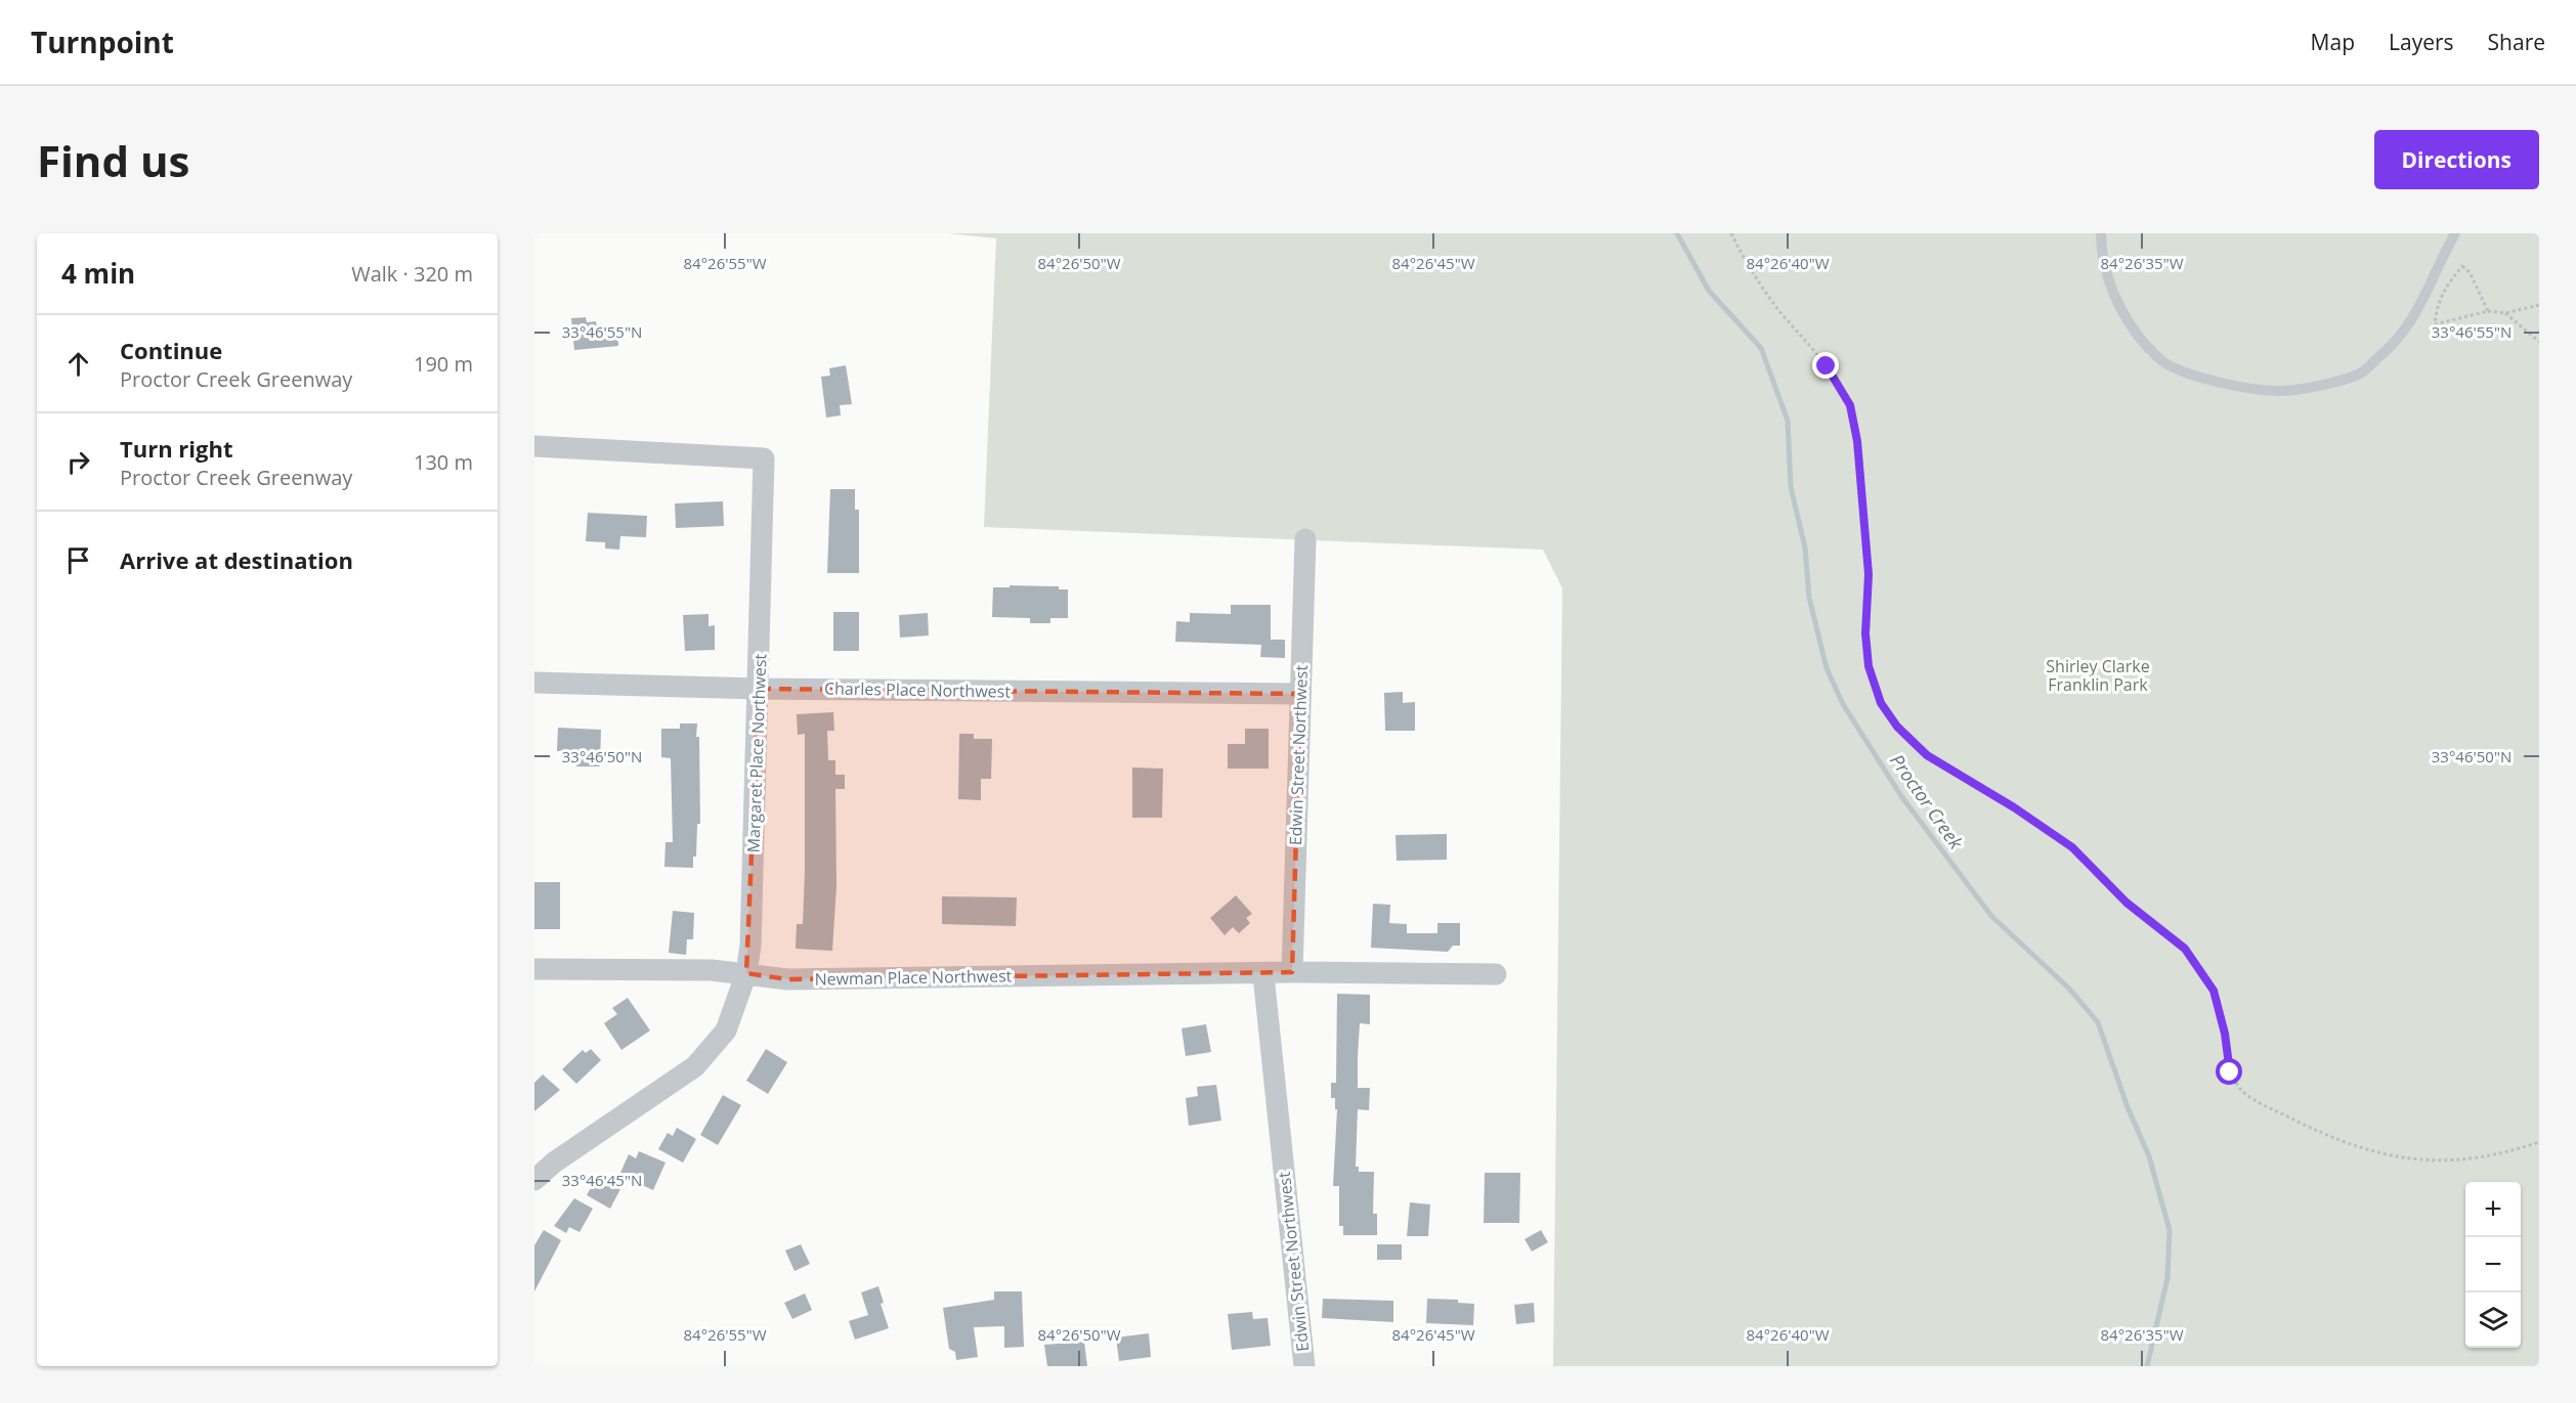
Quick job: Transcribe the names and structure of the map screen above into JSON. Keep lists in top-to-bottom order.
{
  "streets": {
    "street": [
      "Charles Place Northwest",
      "Margaret Place Northwest",
      "Edwin Street Northwest",
      "Newman Place Northwest"
    ]
  },
  "crossings": [
    ["Charles Place Northwest", "Margaret Place Northwest"],
    ["Charles Place Northwest", "Edwin Street Northwest"],
    ["Margaret Place Northwest", "Newman Place Northwest"],
    ["Edwin Street Northwest", "Newman Place Northwest"]
  ],
  "water": ["Proctor Creek"],
  "parks": ["Shirley Clarke Franklin Park"],
  "page": {
    "header": "Turnpoint",
    "nav": ["Map", "Layers", "Share"],
    "buttons": "Directions",
    "title": "Find us",
    "heading": ["4 min", "Walk · 320 m"],
    "list": [
      ["Continue", "Proctor Creek Greenway", "190 m"],
      ["Turn right", "Proctor Creek Greenway", "130 m"],
      "Arrive at destination"
    ],
    "map_buttons": ["+", "−"]
  },
  "coordinates": [
    "84°26'55\"W",
    "84°26'50\"W",
    "84°26'45\"W",
    "84°26'40\"W",
    "84°26'35\"W",
    "33°46'55\"N",
    "33°46'50\"N",
    "33°46'45\"N"
  ]
}
